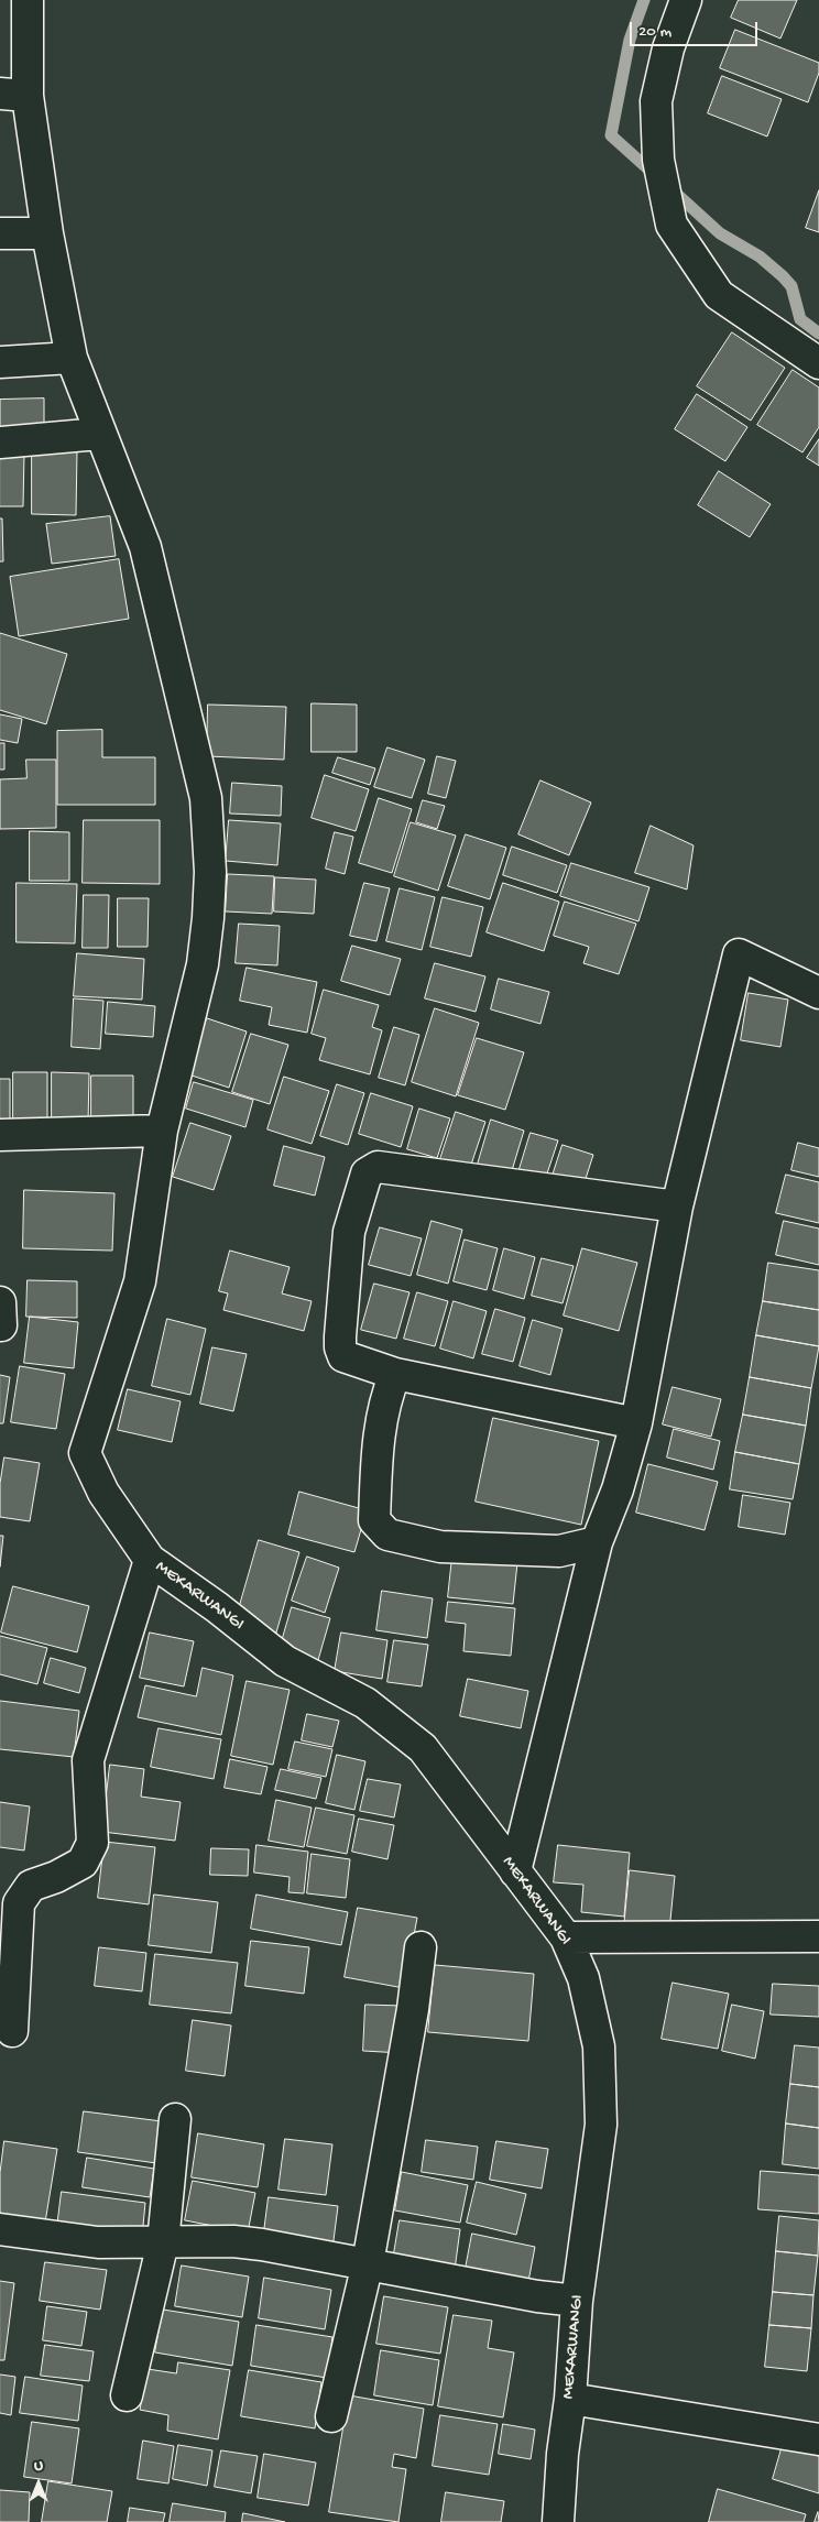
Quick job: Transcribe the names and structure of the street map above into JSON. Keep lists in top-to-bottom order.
{
  "streets": {
    "street": ["MEKARWANGI"]
  },
  "scale_bar": "20 m",
  "north": "top"
}
